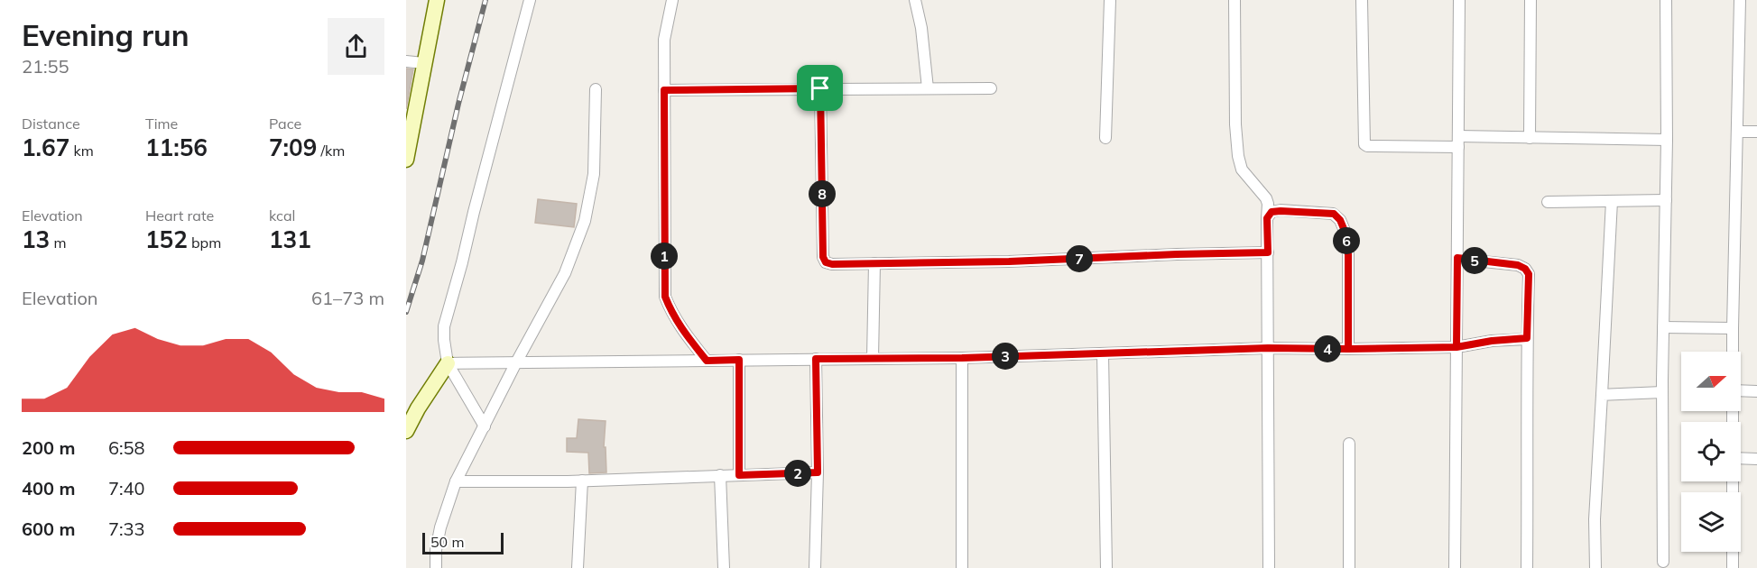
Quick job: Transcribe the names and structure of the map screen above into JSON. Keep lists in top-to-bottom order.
{
  "scale_bar": "50 m",
  "north": "right",
  "page": {
    "heading": ["Evening run", "21:55"],
    "stats": [
      ["Distance", "1.67 km"],
      ["Time", "11:56"],
      ["Pace", "7:09 /km"],
      ["Elevation", "13 m"],
      ["Heart rate", "152 bpm"],
      ["kcal", "131"]
    ],
    "pins": [
      "8",
      "6",
      "1",
      "7",
      "5",
      "4",
      "3",
      "2"
    ],
    "chart": ["Elevation", "61–73 m"],
    "list": [
      {
        "name": "200 m",
        "note": "6:58"
      },
      {
        "name": "400 m",
        "note": "7:40"
      },
      {
        "name": "600 m",
        "note": "7:33"
      }
    ],
    "scale": "50 m"
  }
}
